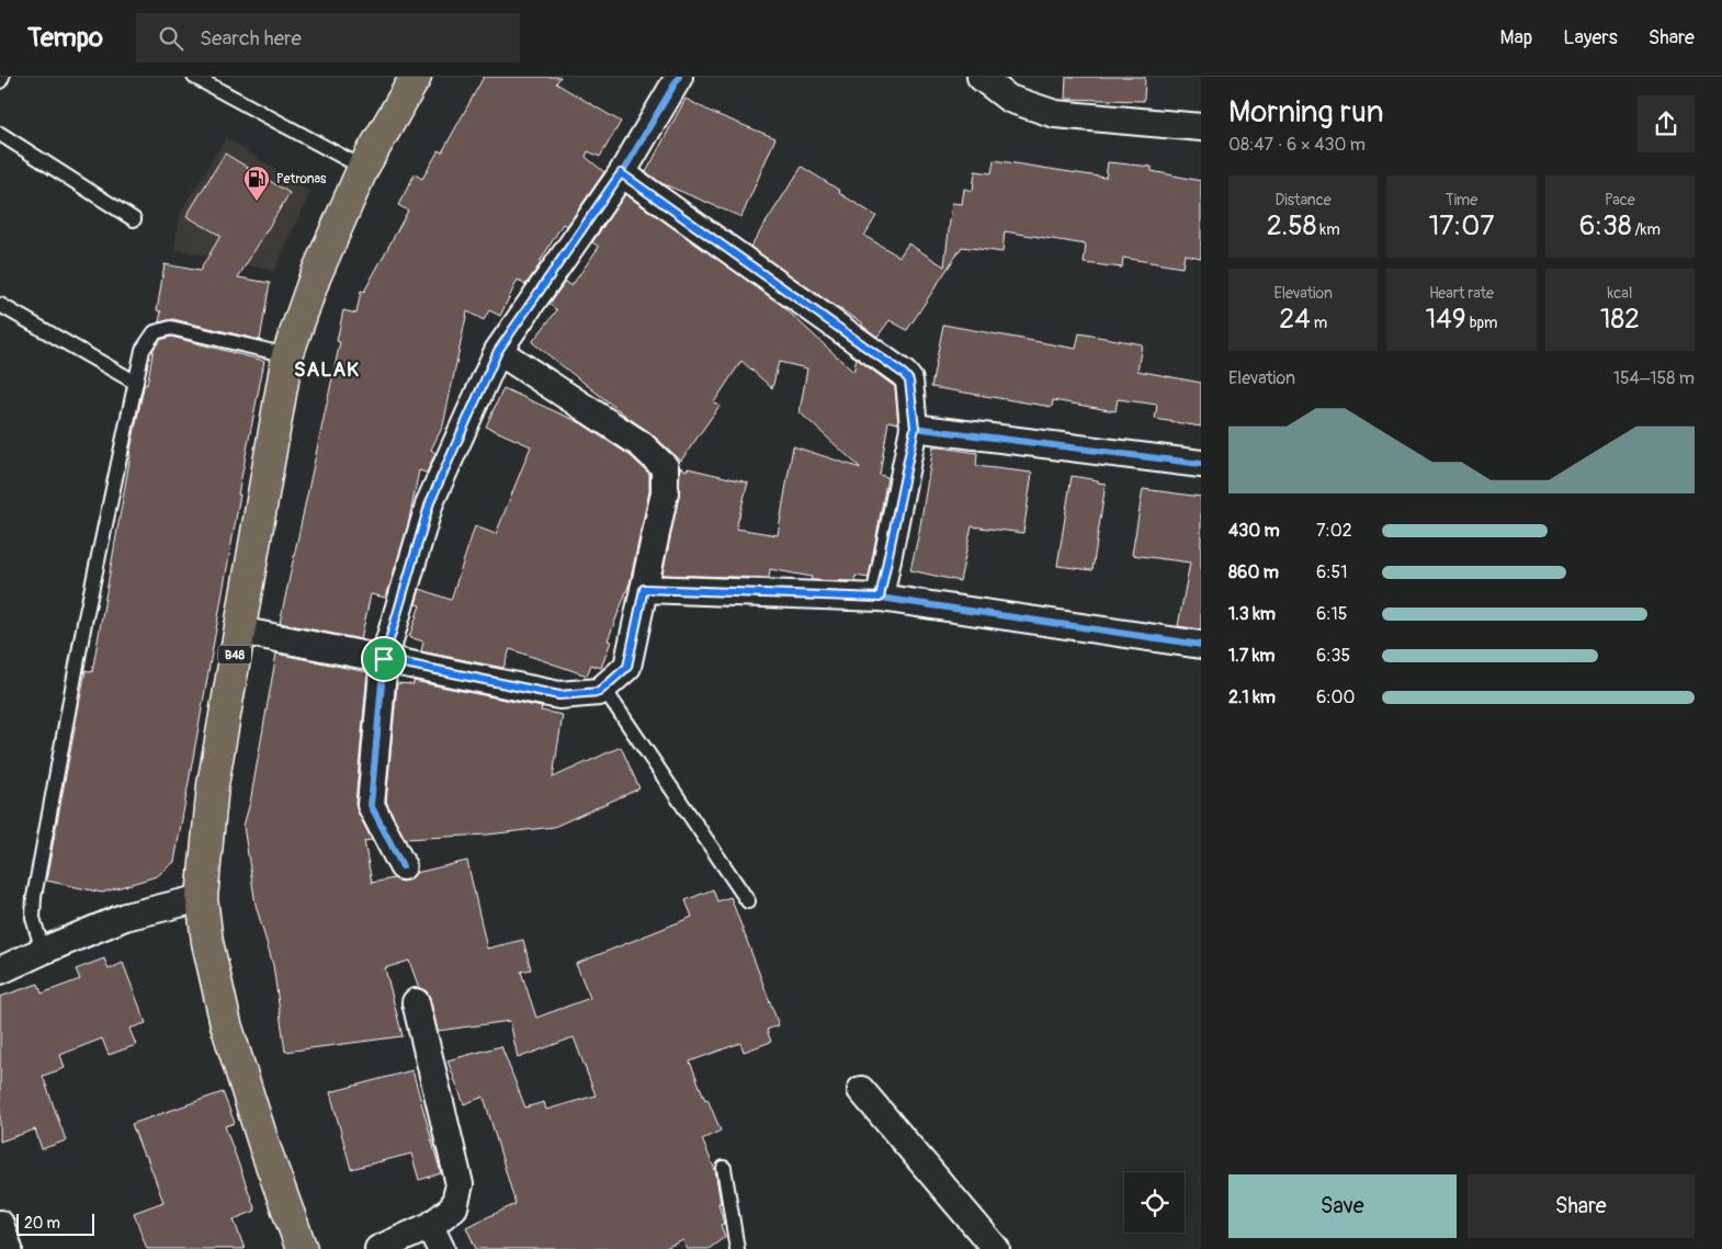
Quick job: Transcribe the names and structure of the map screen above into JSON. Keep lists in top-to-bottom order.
{
  "streets": {
    "main road": ["B48"]
  },
  "districts": ["SALAK"],
  "places": {
    "fuel station": ["Petronas"]
  },
  "scale_bar": "20 m",
  "page": {
    "header": "Tempo",
    "search": "Search here",
    "nav": ["Map", "Layers", "Share"],
    "heading": ["Morning run", "08:47 · 6 × 430 m"],
    "stats": [
      ["Distance", "2.58 km"],
      ["Time", "17:07"],
      ["Pace", "6:38 /km"],
      ["Elevation", "24 m"],
      ["Heart rate", "149 bpm"],
      ["kcal", "182"]
    ],
    "chart": ["Elevation", "154–158 m"],
    "list": [
      {
        "name": "430 m",
        "note": "7:02"
      },
      {
        "name": "860 m",
        "note": "6:51"
      },
      {
        "name": "1.3 km",
        "note": "6:15"
      },
      {
        "name": "1.7 km",
        "note": "6:35"
      },
      {
        "name": "2.1 km",
        "note": "6:00"
      }
    ],
    "buttons": ["Save", "Share"],
    "scale": "20 m"
  }
}
